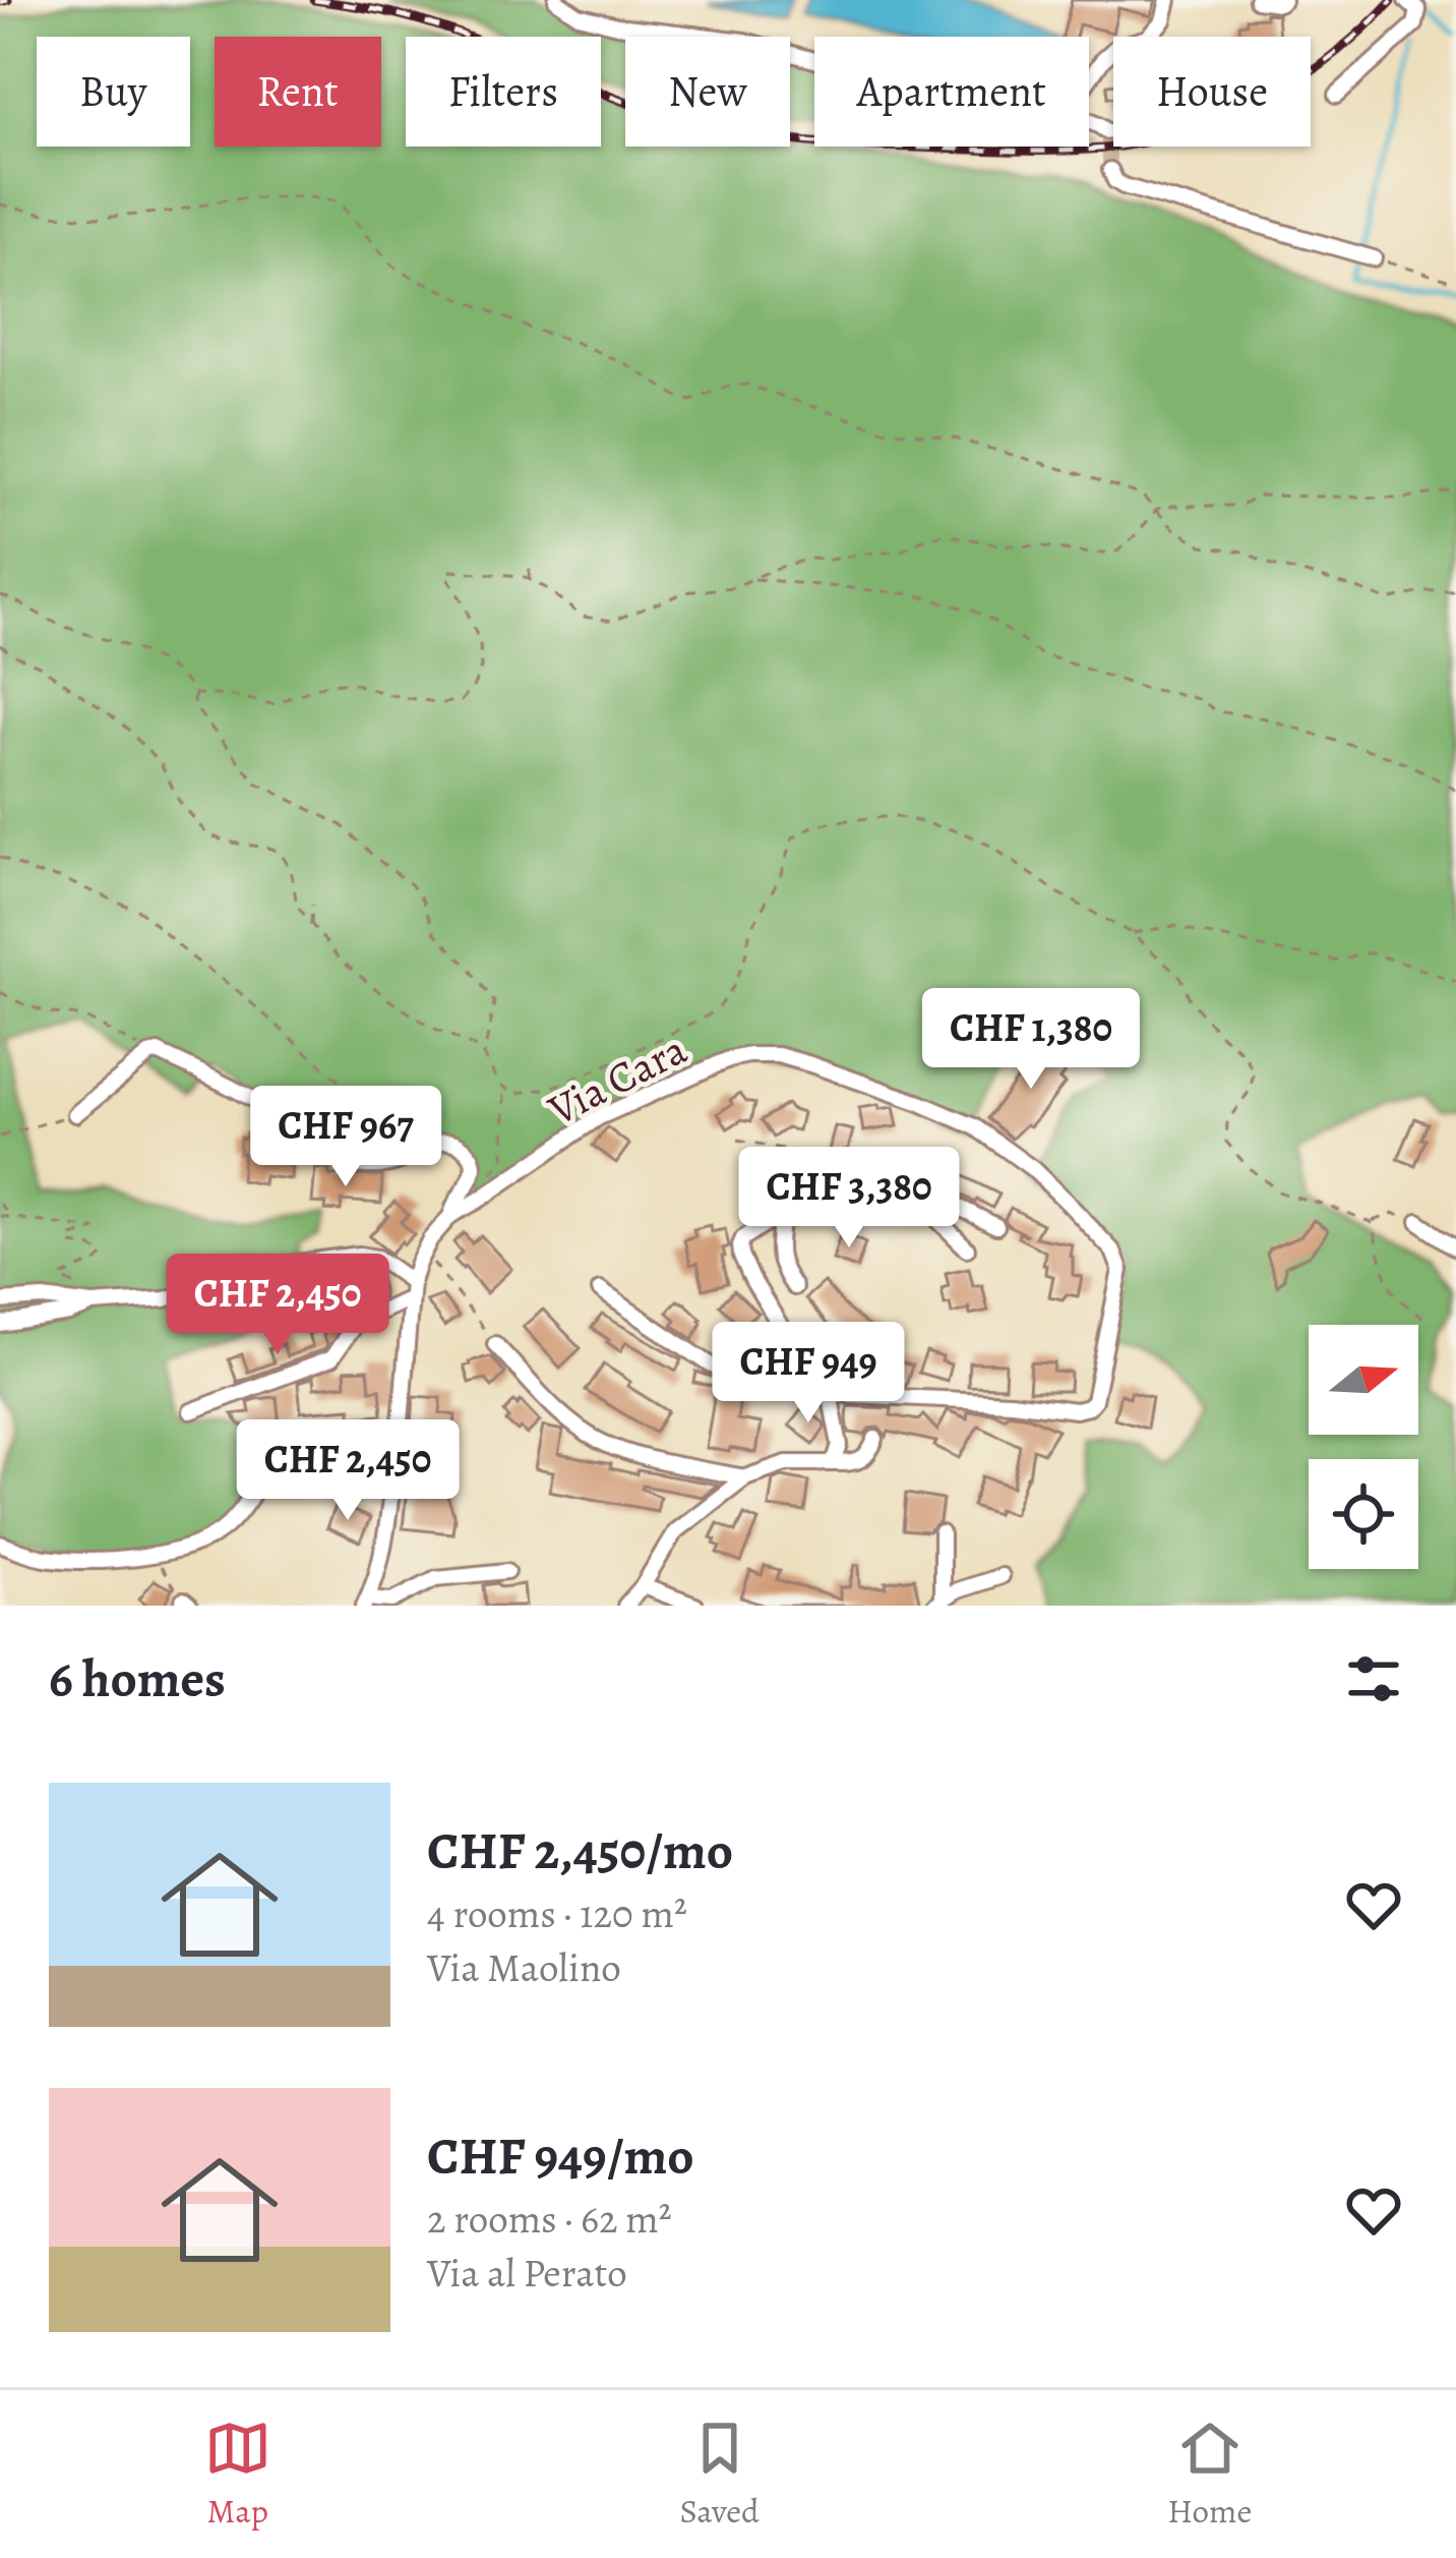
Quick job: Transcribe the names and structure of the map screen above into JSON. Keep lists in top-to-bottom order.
{
  "streets": {
    "street": ["Via Cara"]
  },
  "north": "right",
  "page": {
    "chip": [
      "Buy",
      "Rent",
      "Filters",
      "New",
      "Apartment",
      "House"
    ],
    "price": [
      "CHF 1,380",
      "CHF 967",
      "CHF 3,380",
      "CHF 2,450",
      "CHF 949",
      "CHF 2,450"
    ],
    "heading": "6 homes",
    "list": [
      {
        "name": "CHF 2,450/mo",
        "note": "4 rooms · 120 m² · Via Maolino"
      },
      {
        "name": "CHF 949/mo",
        "note": "2 rooms · 62 m² · Via al Perato"
      }
    ],
    "tabs": ["Map", "Saved", "Home"]
  }
}
